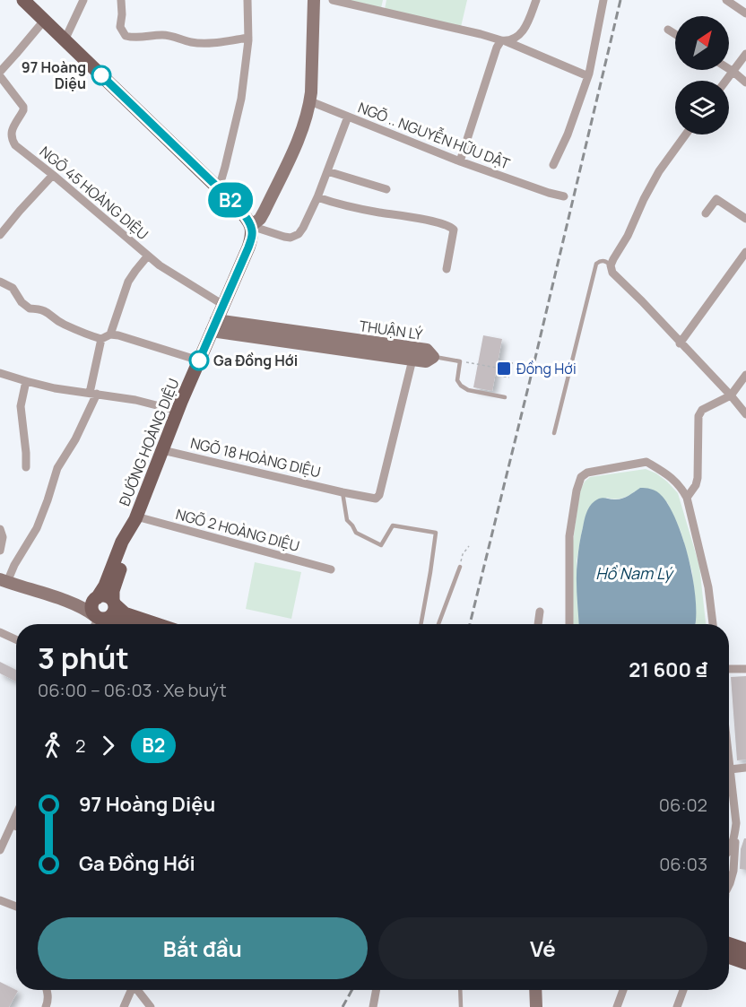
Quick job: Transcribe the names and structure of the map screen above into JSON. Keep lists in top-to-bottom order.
{
  "streets": {
    "main road": ["ĐƯỜNG HOÀNG DIỆU"],
    "street": [
      "NGÕ .. NGUYỄN HỮU DẬT",
      "NGÕ 45 HOÀNG DIỆU",
      "THUẬN LÝ",
      "NGÕ 18 HOÀNG DIỆU",
      "NGÕ 2 HOÀNG DIỆU"
    ]
  },
  "crossings": [
    ["NGÕ 45 HOÀNG DIỆU", "ĐƯỜNG HOÀNG DIỆU"],
    ["THUẬN LÝ", "ĐƯỜNG HOÀNG DIỆU"],
    ["THUẬN LÝ", "NGÕ 18 HOÀNG DIỆU"],
    ["ĐƯỜNG HOÀNG DIỆU", "NGÕ 18 HOÀNG DIỆU"],
    ["ĐƯỜNG HOÀNG DIỆU", "NGÕ 2 HOÀNG DIỆU"]
  ],
  "water": ["Hồ Nam Lý"],
  "places": {
    "other": ["97 Hoàng Diệu", "Ga Đồng Hới"],
    "transit": ["Đồng Hới"]
  },
  "lines": ["bus line B2"],
  "north": "top right",
  "page": {
    "on_map": "B2",
    "heading": ["3 phút", "06:00 – 06:03 · Xe buýt", "21 600 ₫"],
    "legs": ["2", "B2"],
    "list": [
      {
        "name": "97 Hoàng Diệu",
        "value": "06:02"
      },
      {
        "name": "Ga Đồng Hới",
        "value": "06:03"
      }
    ],
    "buttons": ["Bắt đầu", "Vé"]
  }
}
